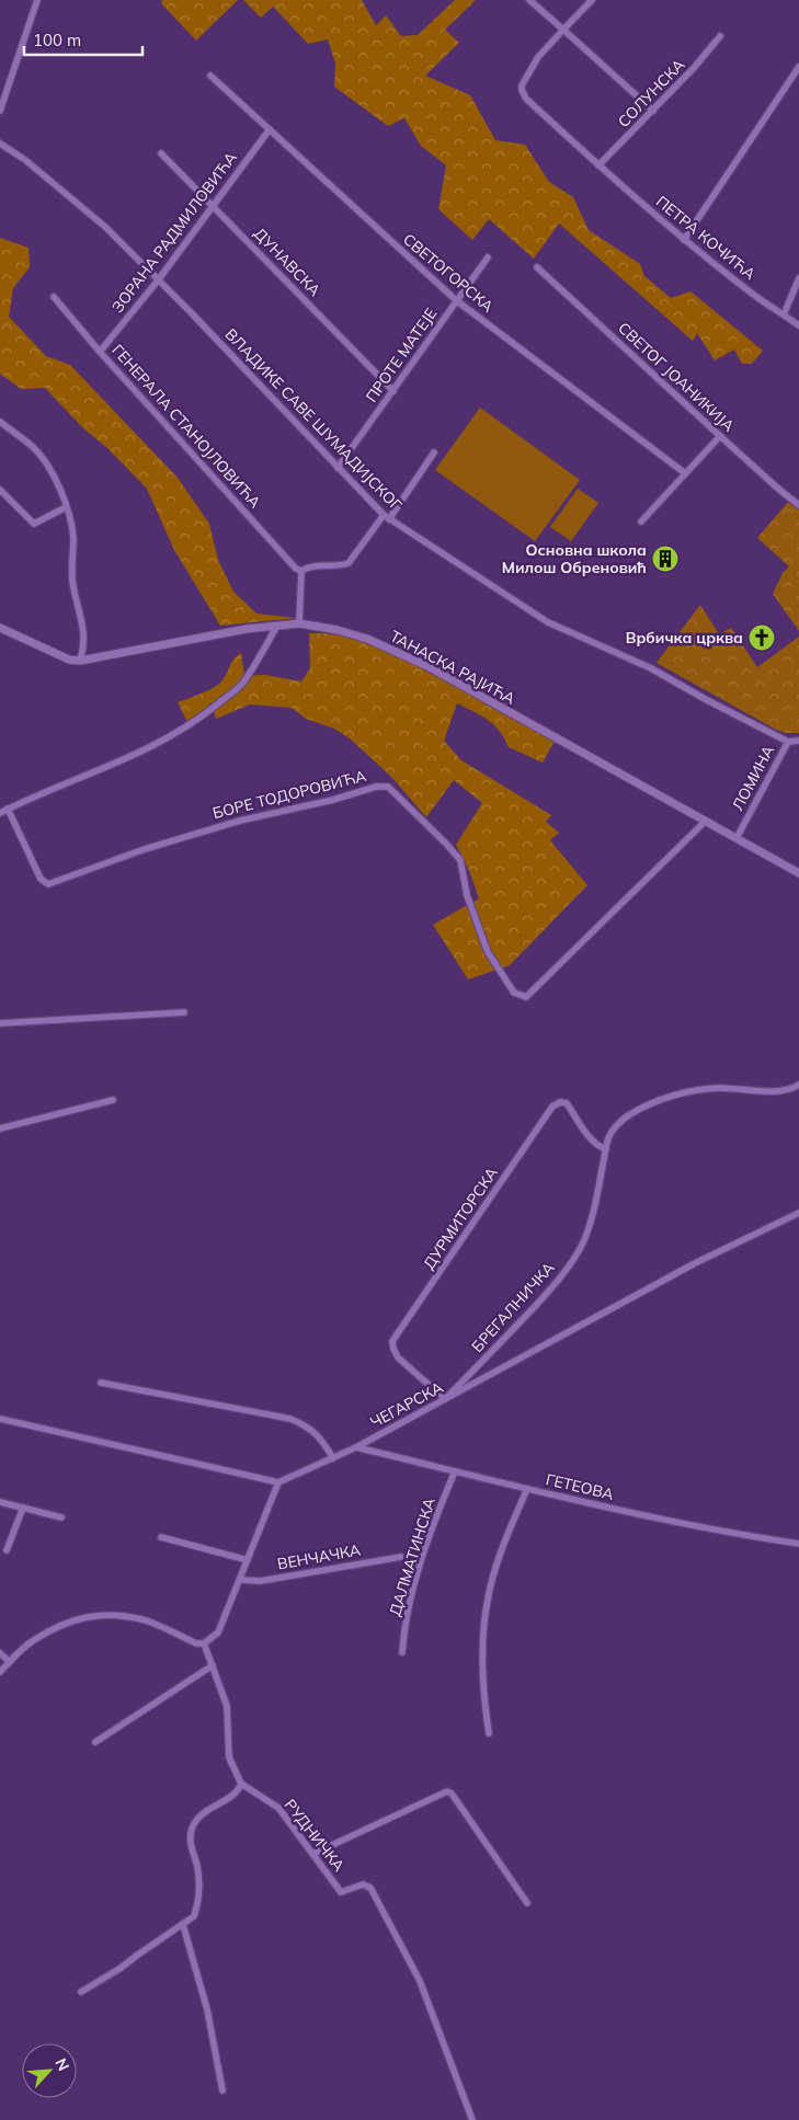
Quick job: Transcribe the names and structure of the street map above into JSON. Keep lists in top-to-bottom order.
{
  "streets": {
    "street": [
      "СОЛУНСКА",
      "ЗОРАНА РАДМИЛОВИЋА",
      "ПЕТРА КОЧИЋА",
      "ДУНАВСКА",
      "СВЕТОГОРСКА",
      "ПРОТЕ МАТЕЈЕ",
      "СВЕТОГ ЈОАНИКИЈА",
      "ВЛАДИКЕ САВЕ ШУМАДИЈСКОГ",
      "ГЕНЕРАЛА СТАНОЈЛОВИЋА",
      "ТАНАСКА РАЈИЋА",
      "ЛОМИНА",
      "БОРЕ ТОДОРОВИЋА",
      "ДУРМИТОРСКА",
      "БРЕГАЛНИЧКА",
      "ЧЕГАРСКА",
      "ГЕТЕОВА",
      "ВЕНЧАЧКА",
      "ДАЛМАТИНСКА",
      "РУДНИЧКА"
    ]
  },
  "crossings": [
    ["СОЛУНСКА", "ПЕТРА КОЧИЋА"],
    ["ЗОРАНА РАДМИЛОВИЋА", "ДУНАВСКА"],
    ["ЗОРАНА РАДМИЛОВИЋА", "СВЕТОГОРСКА"],
    ["ЗОРАНА РАДМИЛОВИЋА", "ВЛАДИКЕ САВЕ ШУМАДИЈСКОГ"],
    ["ЗОРАНА РАДМИЛОВИЋА", "ГЕНЕРАЛА СТАНОЈЛОВИЋА"],
    ["ДУНАВСКА", "ПРОТЕ МАТЕЈЕ"],
    ["СВЕТОГОРСКА", "ПРОТЕ МАТЕЈЕ"],
    ["ПРОТЕ МАТЕЈЕ", "ВЛАДИКЕ САВЕ ШУМАДИЈСКОГ"],
    ["ВЛАДИКЕ САВЕ ШУМАДИЈСКОГ", "ЛОМИНА"],
    ["ТАНАСКА РАЈИЋА", "ЛОМИНА"],
    ["ТАНАСКА РАЈИЋА", "БОРЕ ТОДОРОВИЋА"],
    ["ДУРМИТОРСКА", "БРЕГАЛНИЧКА"],
    ["ДУРМИТОРСКА", "ЧЕГАРСКА"],
    ["БРЕГАЛНИЧКА", "ЧЕГАРСКА"],
    ["ЧЕГАРСКА", "ГЕТЕОВА"],
    ["ГЕТЕОВА", "ДАЛМАТИНСКА"]
  ],
  "places": {
    "building": ["Основна школа Милош Обреновић"],
    "church": ["Врбичка црква"]
  },
  "scale_bar": "100 m",
  "north": "top right"
}
